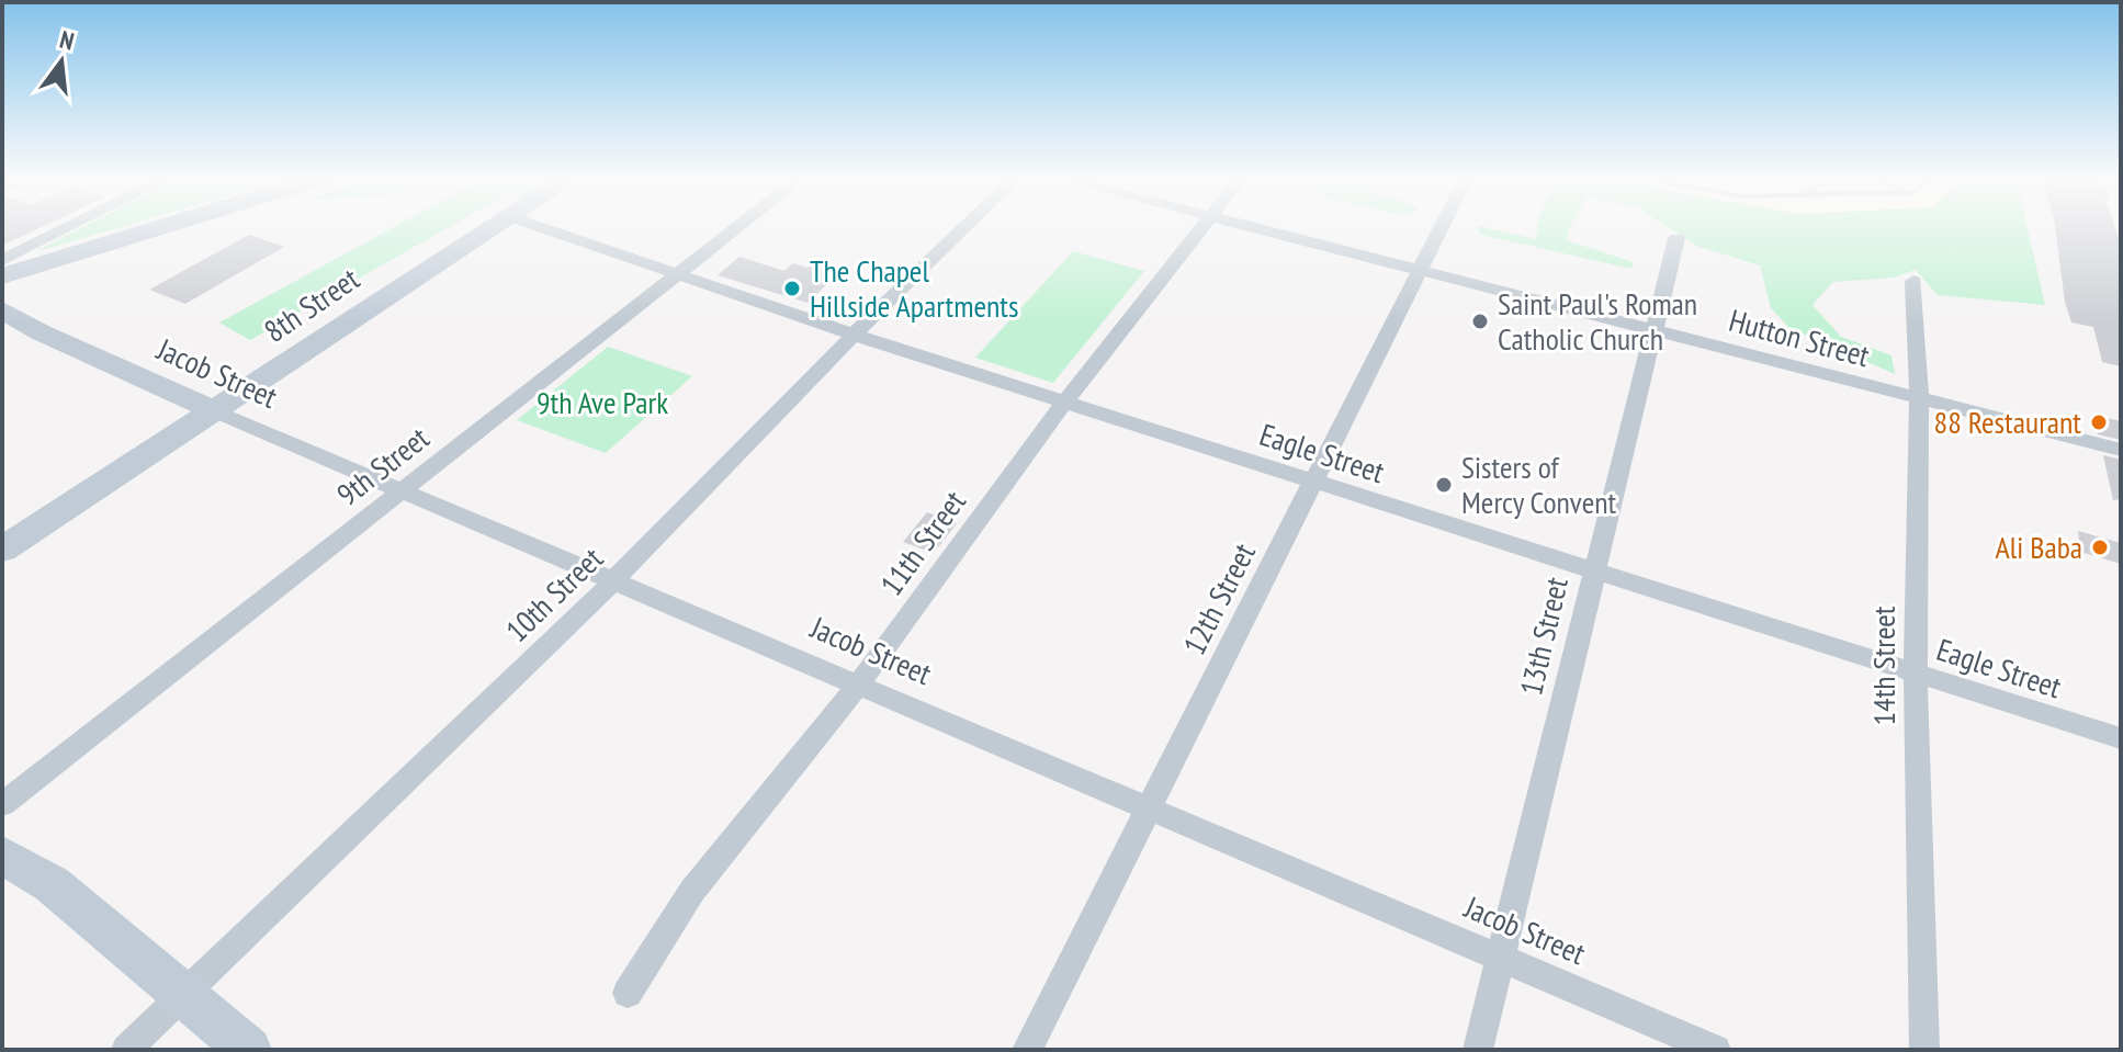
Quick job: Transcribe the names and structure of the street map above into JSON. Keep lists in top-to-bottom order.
{
  "streets": {
    "street": [
      "8th Street",
      "Hutton Street",
      "Jacob Street",
      "Eagle Street",
      "9th Street",
      "11th Street",
      "10th Street",
      "12th Street",
      "13th Street",
      "14th Street"
    ]
  },
  "crossings": [
    ["8th Street", "Jacob Street"],
    ["Hutton Street", "12th Street"],
    ["Hutton Street", "13th Street"],
    ["Hutton Street", "14th Street"],
    ["Jacob Street", "9th Street"],
    ["Jacob Street", "11th Street"],
    ["Jacob Street", "10th Street"],
    ["Jacob Street", "12th Street"],
    ["Jacob Street", "13th Street"],
    ["Eagle Street", "9th Street"],
    ["Eagle Street", "11th Street"],
    ["Eagle Street", "10th Street"],
    ["Eagle Street", "12th Street"],
    ["Eagle Street", "13th Street"],
    ["Eagle Street", "14th Street"]
  ],
  "parks": ["9th Ave Park"],
  "places": [
    "The Chapel Hillside Apartments",
    "Saint Paul's Roman Catholic Church",
    "88 Restaurant",
    "Sisters of Mercy Convent",
    "Ali Baba"
  ],
  "north": "top"
}
